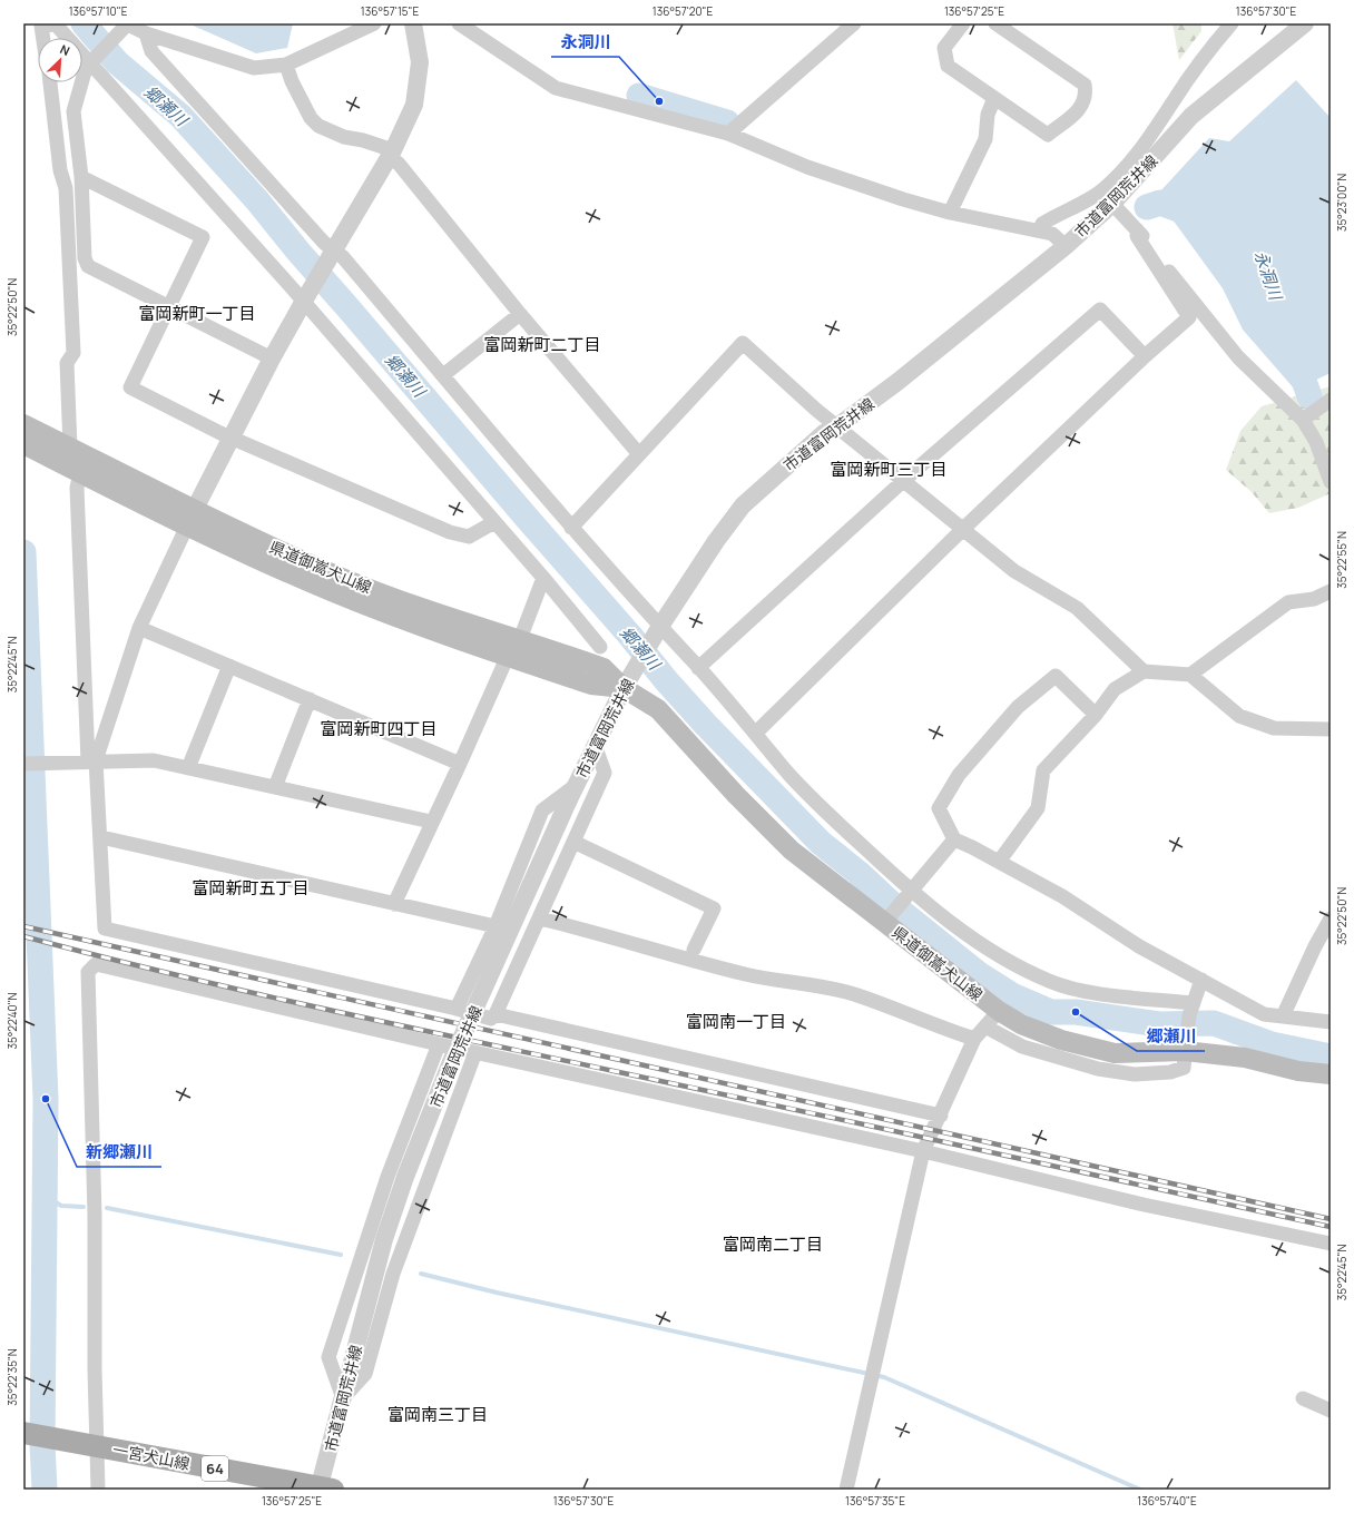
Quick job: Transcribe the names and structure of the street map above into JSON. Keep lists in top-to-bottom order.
{
  "streets": {
    "main road": ["県道御嵩犬山線", "一宮犬山線", "64"],
    "street": ["市道富岡荒井線"]
  },
  "crossings": [
    ["市道富岡荒井線", "県道御嵩犬山線"],
    ["市道富岡荒井線", "一宮犬山線"]
  ],
  "districts": [
    "富岡新町一丁目",
    "富岡新町二丁目",
    "富岡新町三丁目",
    "富岡新町四丁目",
    "富岡新町五丁目",
    "富岡南一丁目",
    "富岡南二丁目",
    "富岡南三丁目"
  ],
  "water": ["郷瀬川", "永洞川"],
  "places": ["永洞川", "郷瀬川", "新郷瀬川"],
  "north": "top right",
  "coordinates": [
    "136°57'10\"E",
    "136°57'15\"E",
    "136°57'20\"E",
    "136°57'25\"E",
    "136°57'30\"E",
    "35°23'00\"N",
    "35°22'50\"N",
    "35°22'55\"N",
    "35°22'45\"N",
    "35°22'40\"N",
    "35°22'35\"N",
    "136°57'35\"E",
    "136°57'40\"E"
  ]
}
